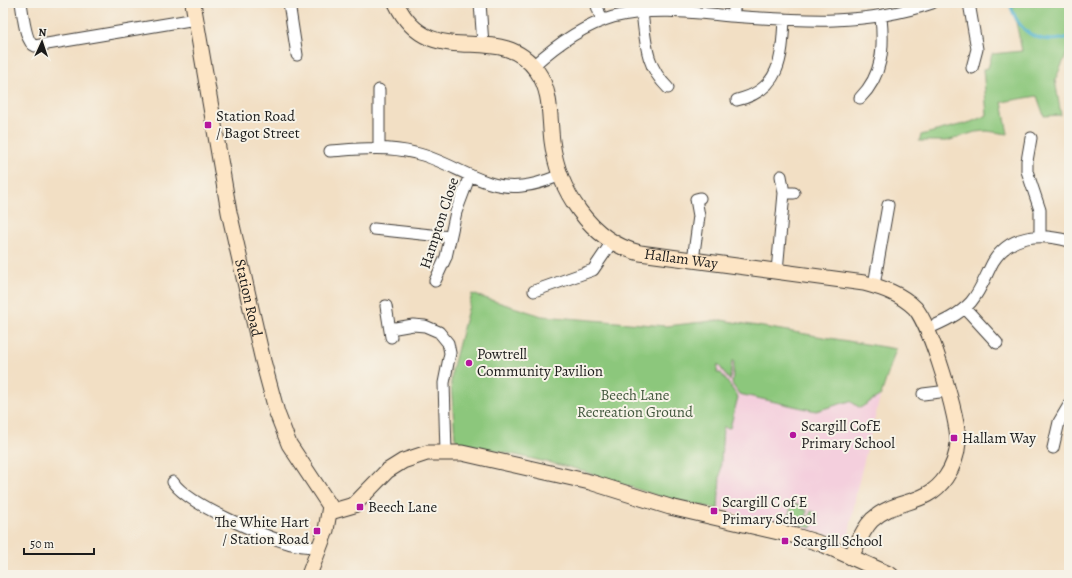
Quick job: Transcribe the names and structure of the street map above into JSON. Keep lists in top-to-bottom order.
{
  "streets": {
    "street": ["Hampton Close", "Hallam Way", "Station Road"]
  },
  "parks": ["Beech Lane Recreation Ground"],
  "places": {
    "transit": [
      "Station Road / Bagot Street",
      "Hallam Way",
      "Beech Lane",
      "Scargill C of E Primary School",
      "The White Hart / Station Road",
      "Scargill School"
    ],
    "other": ["Powtrell Community Pavilion", "Scargill CofE Primary School"]
  },
  "scale_bar": "50 m",
  "north": "top"
}
